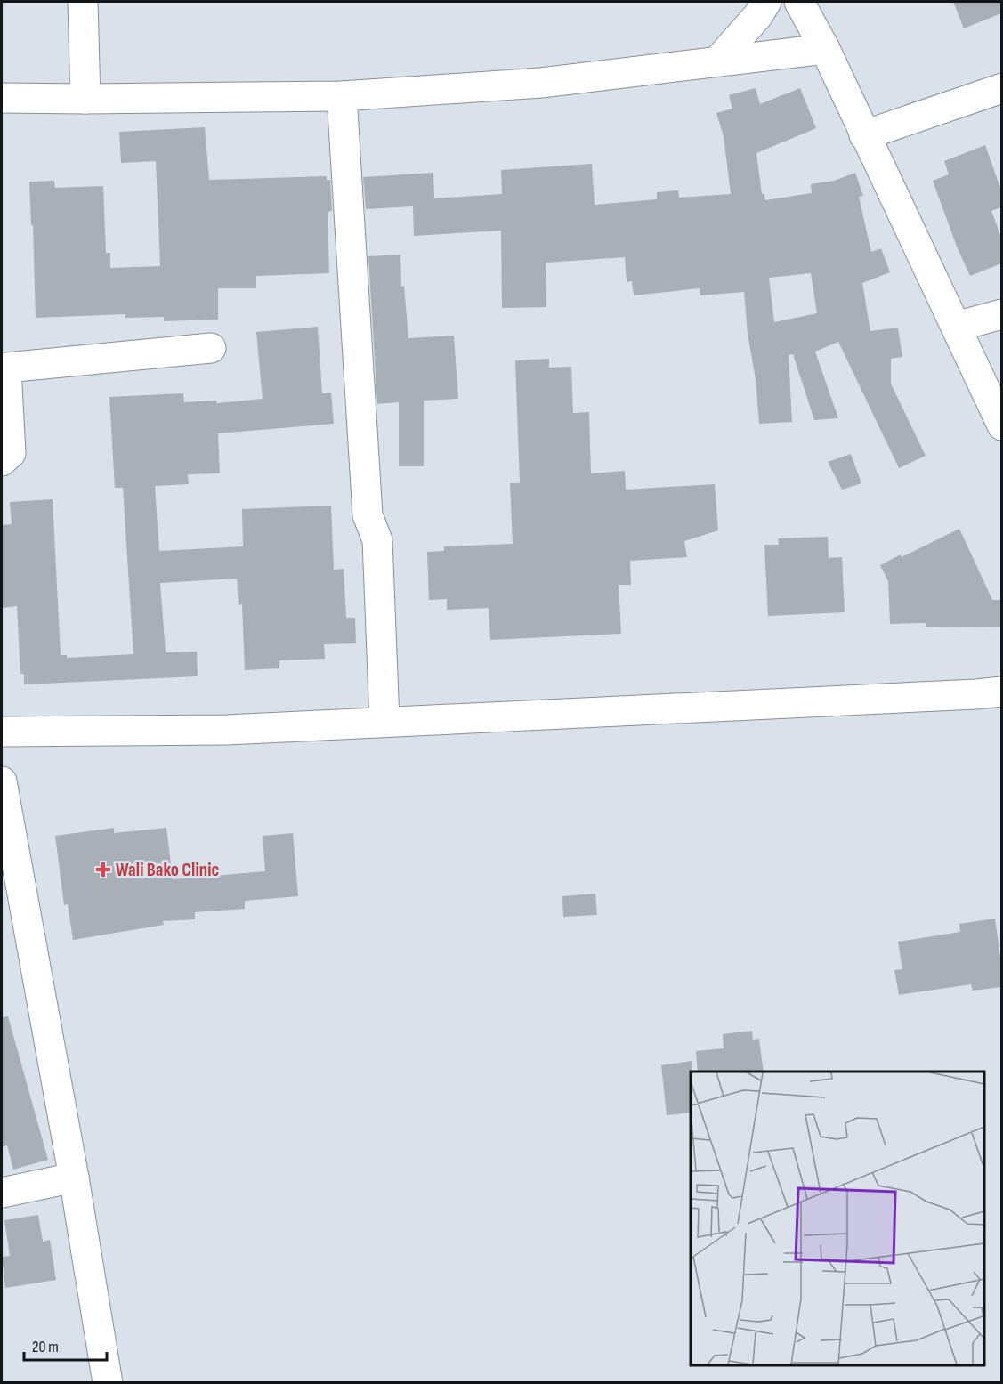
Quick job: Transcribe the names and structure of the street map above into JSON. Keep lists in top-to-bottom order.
{
  "places": {
    "health": ["Wali Bako Clinic"]
  },
  "scale_bar": "20 m"
}
